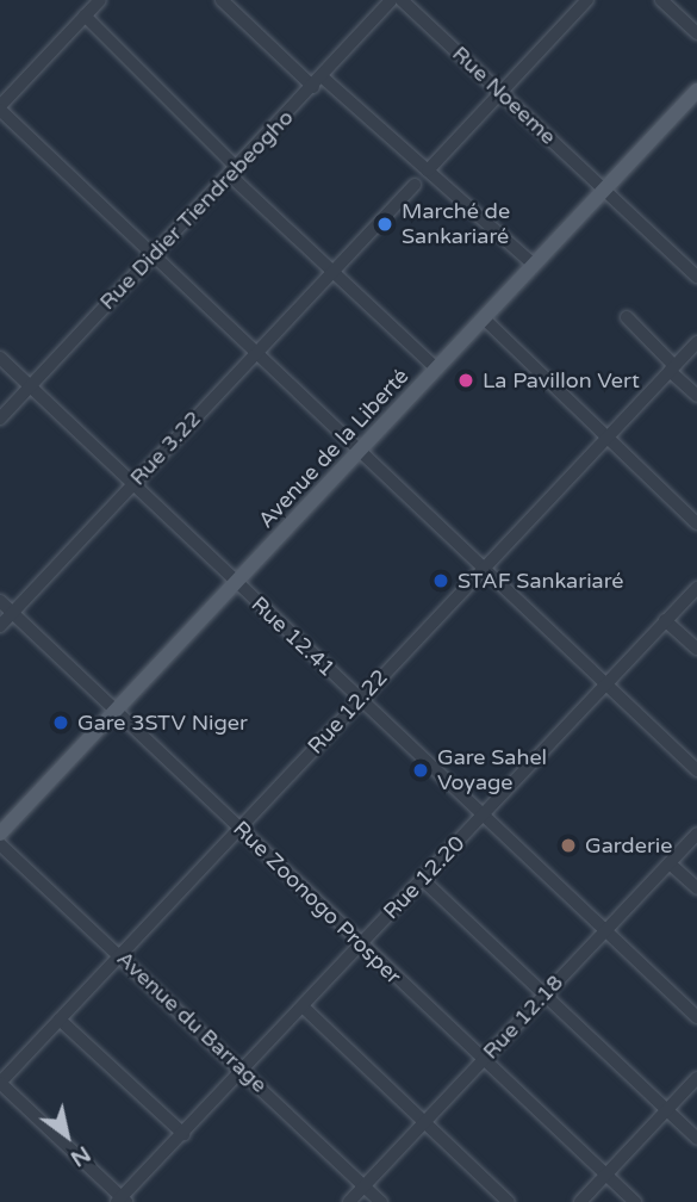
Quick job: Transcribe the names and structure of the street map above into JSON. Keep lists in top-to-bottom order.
{
  "streets": {
    "main road": ["Avenue de la Liberté"],
    "street": [
      "Rue Noeeme",
      "Rue Didier Tiendrebeogho",
      "Rue 3.22",
      "Rue 12.41",
      "Rue 12.22",
      "Rue 12.20",
      "Rue Zoonogo Prosper",
      "Rue 12.18",
      "Avenue du Barrage"
    ]
  },
  "crossings": [
    ["Rue Noeeme", "Avenue de la Liberté"],
    ["Rue Didier Tiendrebeogho", "Rue 12.41"],
    ["Rue 3.22", "Rue 12.41"],
    ["Rue 3.22", "Rue Zoonogo Prosper"],
    ["Avenue de la Liberté", "Rue 12.41"],
    ["Avenue de la Liberté", "Rue Zoonogo Prosper"],
    ["Rue 12.41", "Rue 12.22"],
    ["Rue 12.41", "Rue 12.20"],
    ["Rue 12.41", "Rue 12.18"],
    ["Rue 12.22", "Rue Zoonogo Prosper"],
    ["Rue 12.22", "Avenue du Barrage"],
    ["Rue 12.20", "Rue Zoonogo Prosper"],
    ["Rue 12.20", "Avenue du Barrage"],
    ["Rue Zoonogo Prosper", "Rue 12.18"],
    ["Rue 12.18", "Avenue du Barrage"]
  ],
  "places": [
    "Marché de Sankariaré",
    "La Pavillon Vert",
    "STAF Sankariaré",
    "Gare 3STV Niger",
    "Gare Sahel Voyage",
    "Garderie"
  ],
  "north": "bottom right"
}
